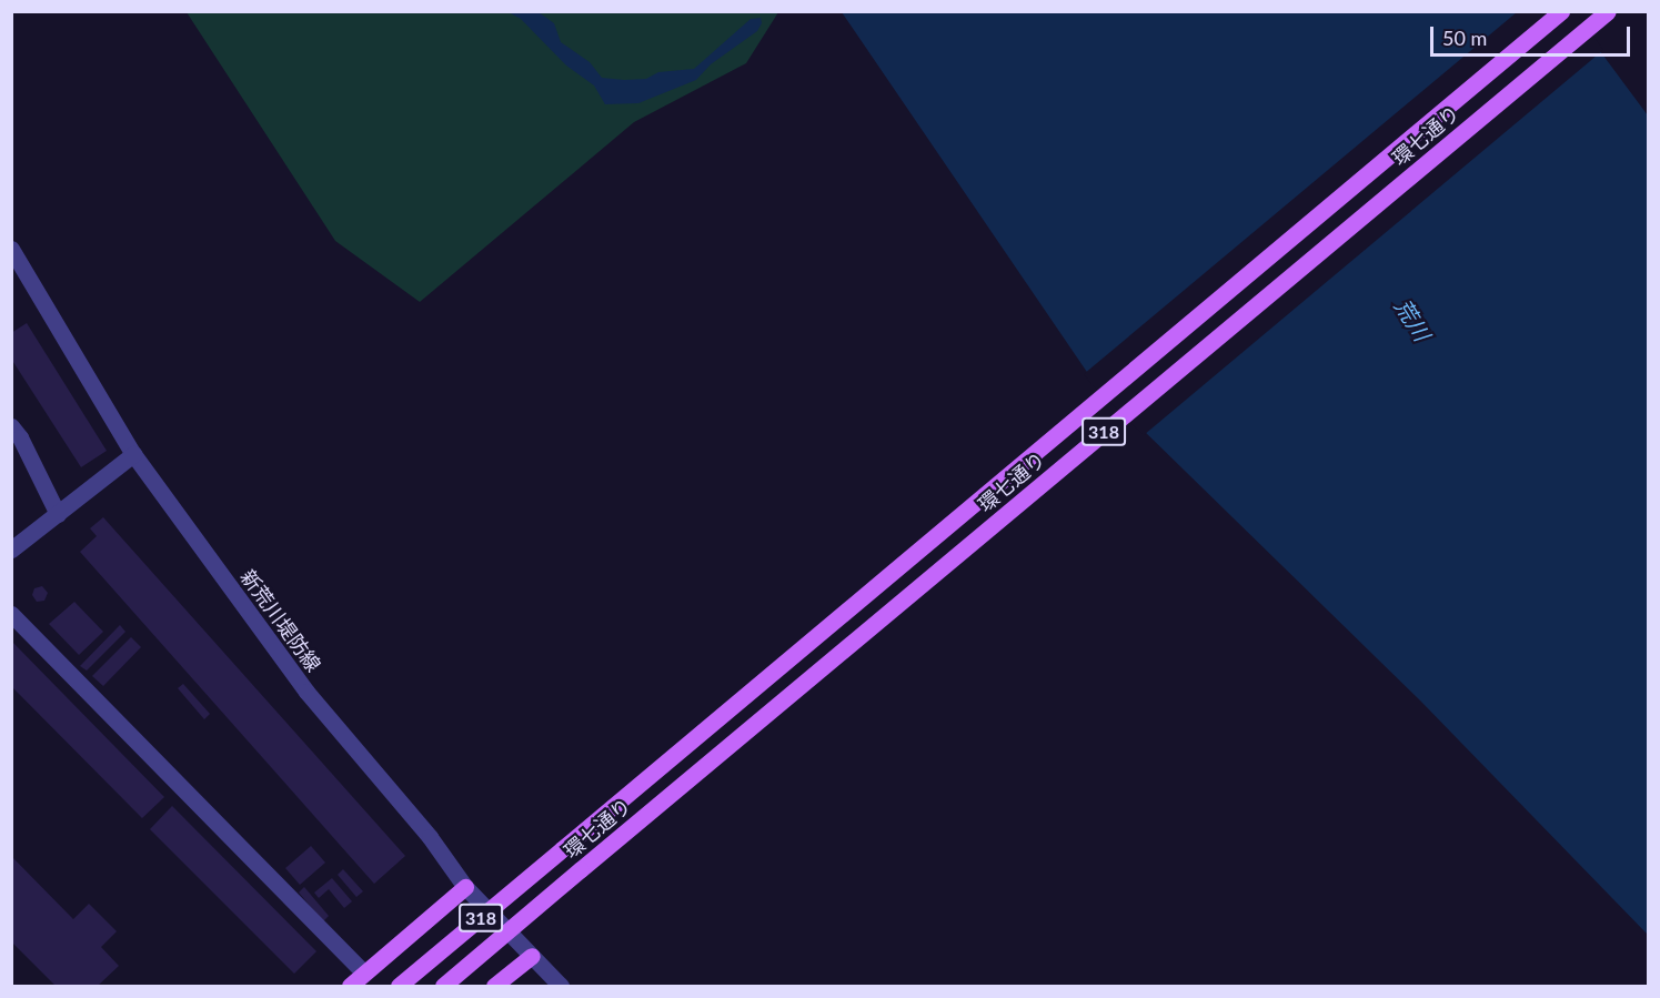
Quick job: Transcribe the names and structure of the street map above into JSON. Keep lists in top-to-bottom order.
{
  "streets": {
    "main road": ["環七通り", "318"],
    "street": ["新荒川堤防線"]
  },
  "water": ["荒川"],
  "scale_bar": "50 m"
}
